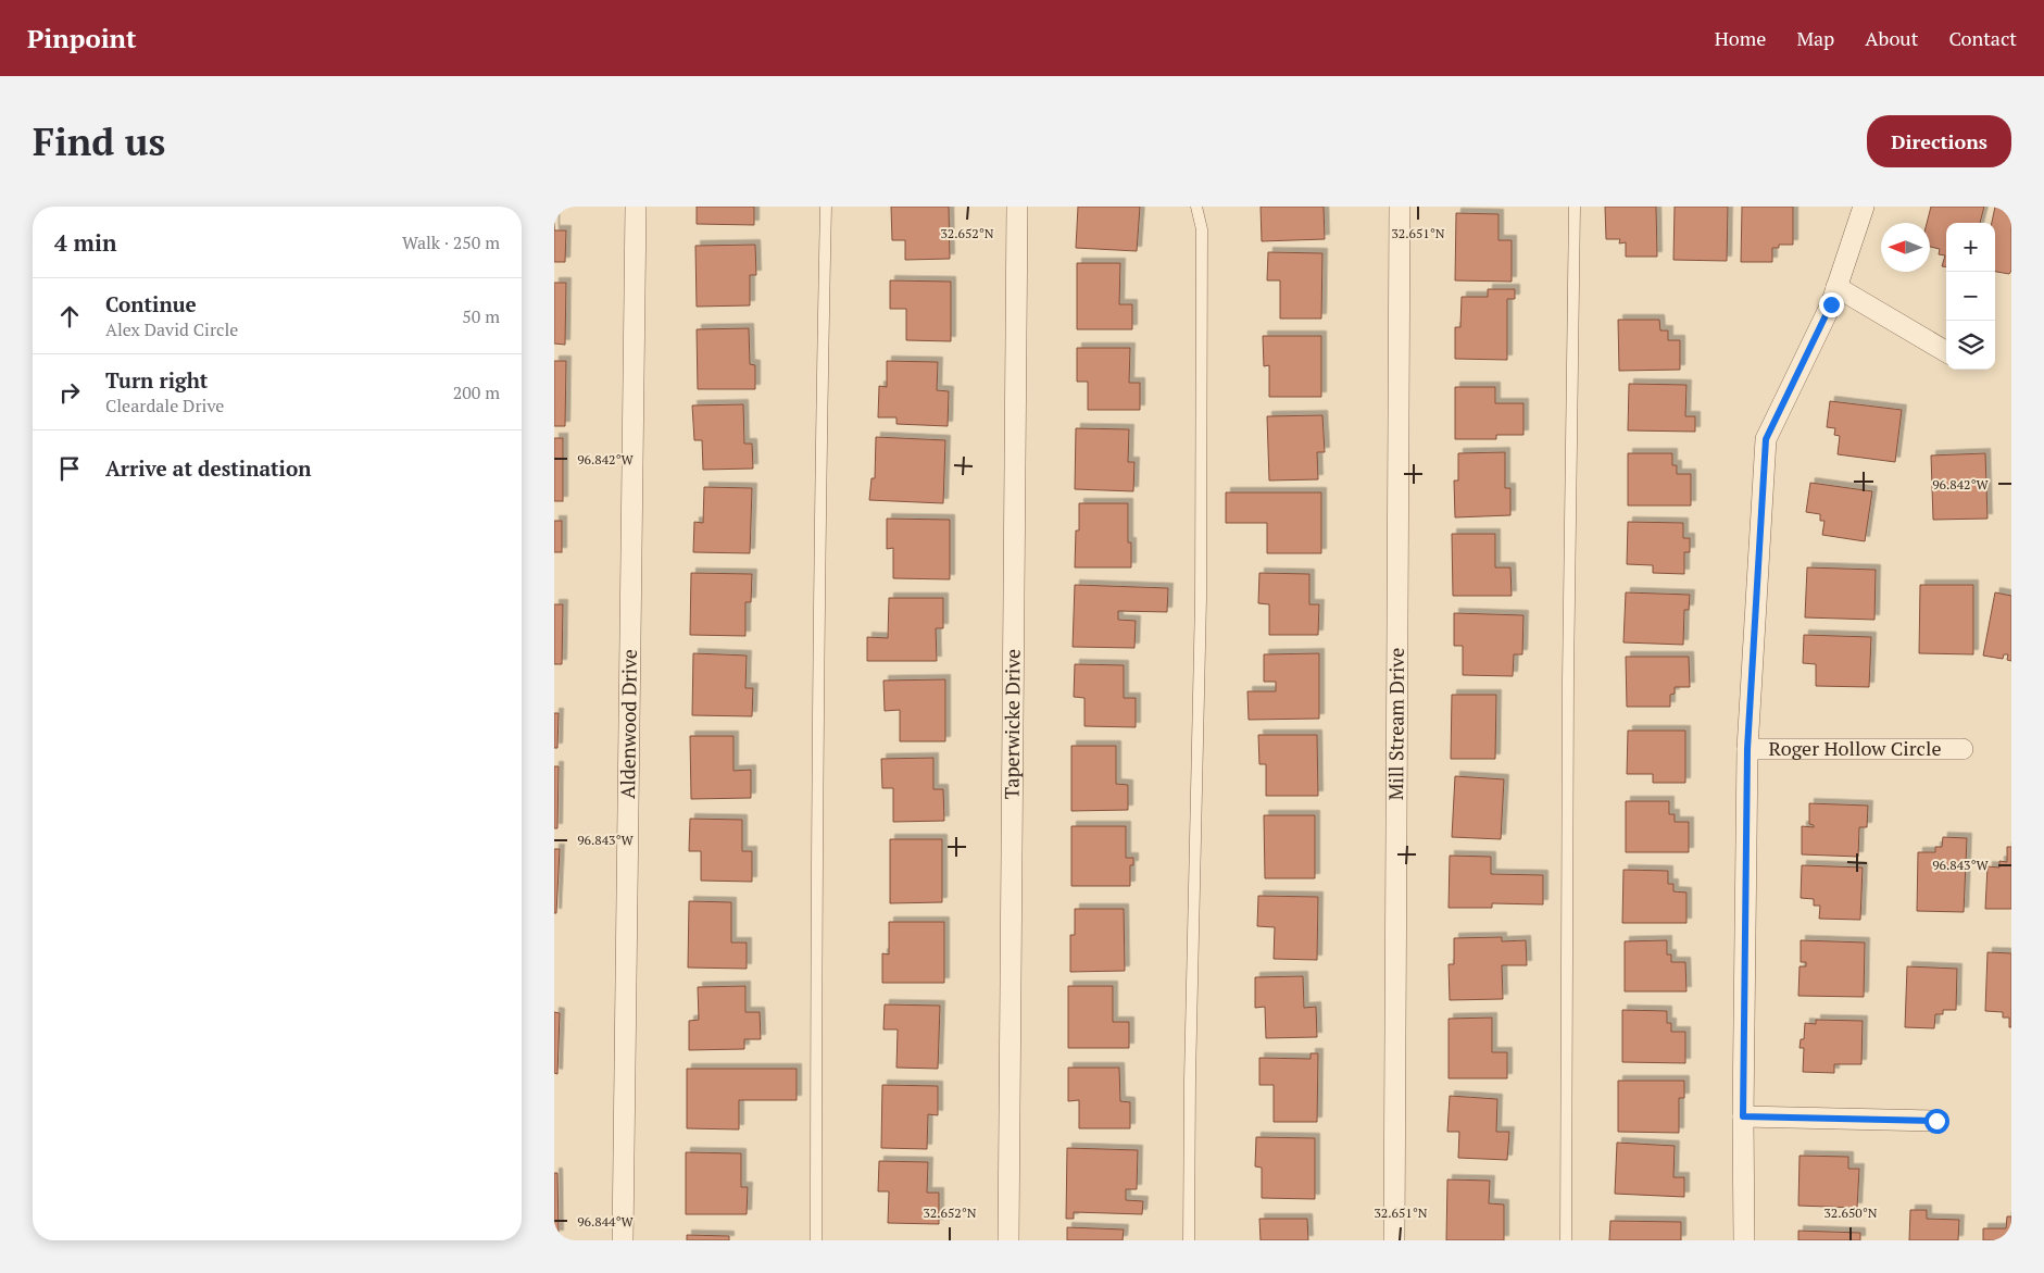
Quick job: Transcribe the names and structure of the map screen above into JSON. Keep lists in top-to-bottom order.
{
  "streets": {
    "street": [
      "Aldenwood Drive",
      "Taperwicke Drive",
      "Mill Stream Drive",
      "Roger Hollow Circle"
    ]
  },
  "north": "left",
  "page": {
    "header": "Pinpoint",
    "nav": [
      "Home",
      "Map",
      "About",
      "Contact"
    ],
    "buttons": "Directions",
    "title": "Find us",
    "heading": ["4 min", "Walk · 250 m"],
    "map_buttons": ["+", "−"],
    "list": [
      ["Continue", "Alex David Circle", "50 m"],
      ["Turn right", "Cleardale Drive", "200 m"],
      "Arrive at destination"
    ]
  },
  "coordinates": [
    "32.652°N",
    "32.651°N",
    "96.842°W",
    "96.843°W",
    "32.650°N",
    "96.844°W"
  ]
}
